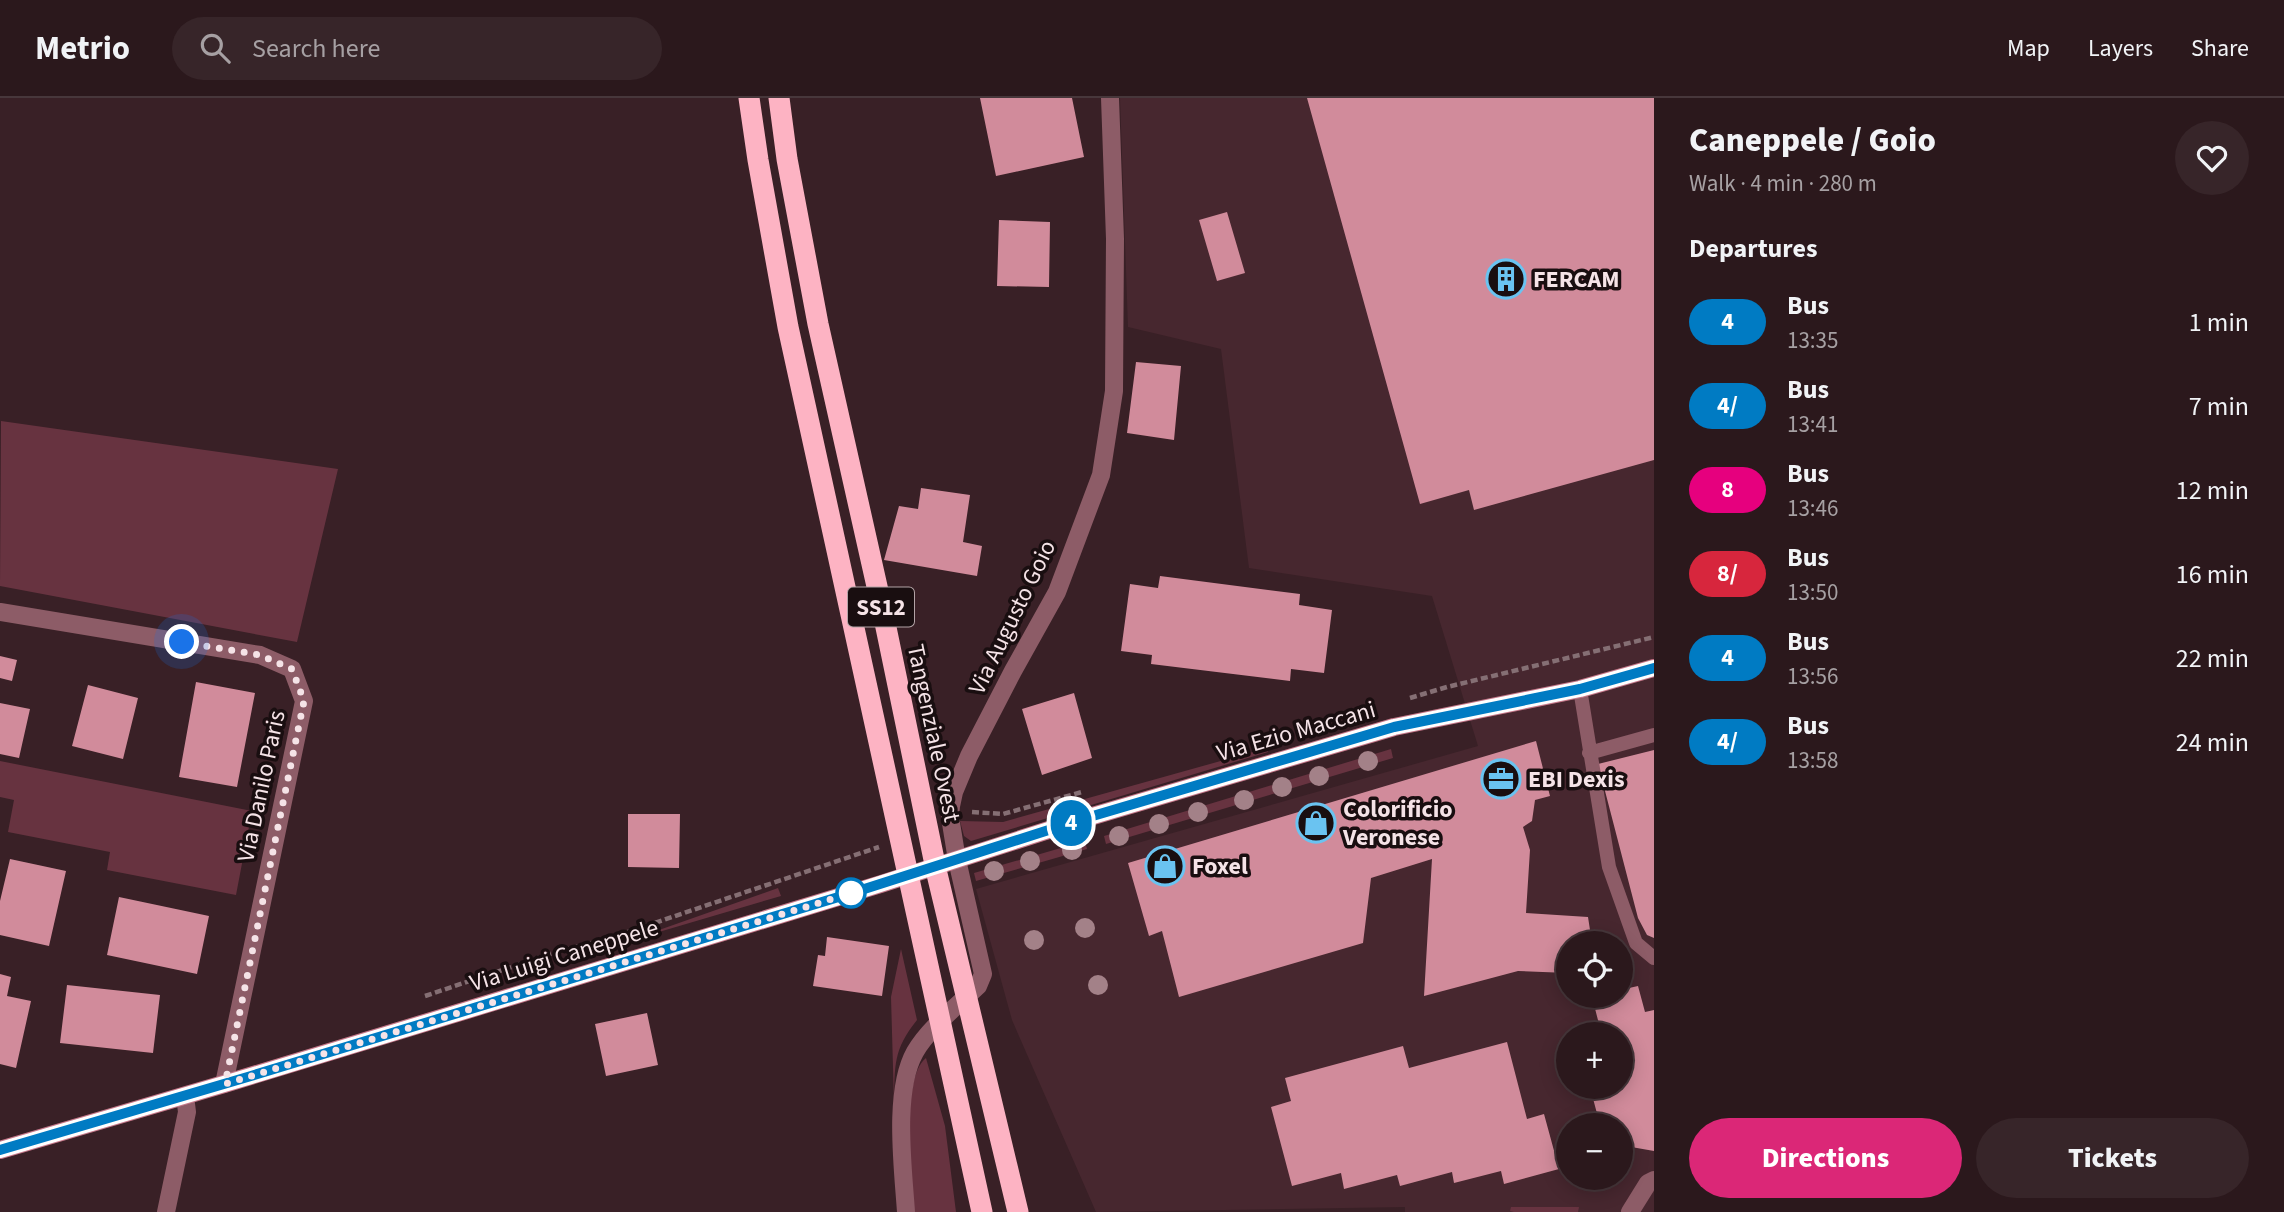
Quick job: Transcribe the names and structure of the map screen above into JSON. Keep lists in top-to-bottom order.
{
  "streets": {
    "highway": ["SS12", "Tangenziale Ovest"],
    "street": [
      "Via Augusto Goio",
      "Via Ezio Maccani",
      "Via Danilo Paris",
      "Via Luigi Caneppele"
    ]
  },
  "crossings": [
    ["Via Augusto Goio", "Via Ezio Maccani"],
    ["Via Augusto Goio", "Via Luigi Caneppele"],
    ["Via Ezio Maccani", "Via Luigi Caneppele"],
    ["Via Danilo Paris", "Via Luigi Caneppele"]
  ],
  "places": {
    "building": ["FERCAM"],
    "office": ["EBI Dexis"],
    "shop": ["Colorificio Veronese", "Foxel"]
  },
  "lines": ["bus line 4"],
  "page": {
    "header": "Metrio",
    "search": "Search here",
    "nav": ["Map", "Layers", "Share"],
    "on_map": "4",
    "heading": [
      ["Caneppele / Goio", "Walk · 4 min · 280 m"],
      "Departures"
    ],
    "list": [
      {
        "mark": "4",
        "name": "Bus",
        "note": "13:35",
        "value": "1 min"
      },
      {
        "mark": "4/",
        "name": "Bus",
        "note": "13:41",
        "value": "7 min"
      },
      {
        "mark": "8",
        "name": "Bus",
        "note": "13:46",
        "value": "12 min"
      },
      {
        "mark": "8/",
        "name": "Bus",
        "note": "13:50",
        "value": "16 min"
      },
      {
        "mark": "4",
        "name": "Bus",
        "note": "13:56",
        "value": "22 min"
      },
      {
        "mark": "4/",
        "name": "Bus",
        "note": "13:58",
        "value": "24 min"
      }
    ],
    "map_buttons": ["+", "−"],
    "buttons": ["Directions", "Tickets"]
  }
}
